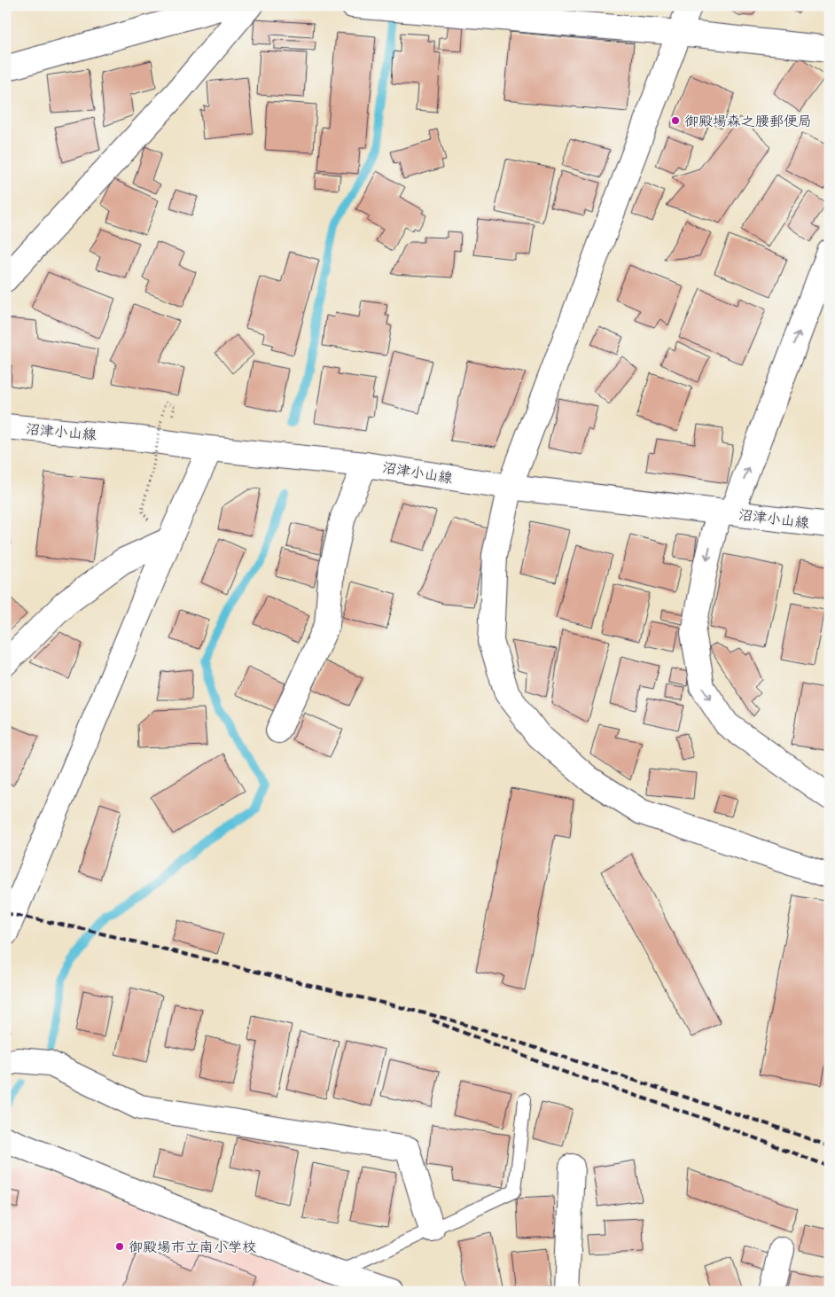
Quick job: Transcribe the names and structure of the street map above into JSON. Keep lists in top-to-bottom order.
{
  "streets": {
    "street": ["沼津小山線"]
  },
  "places": ["御殿場森之腰郵便局", "御殿場市立南小学校"]
}
